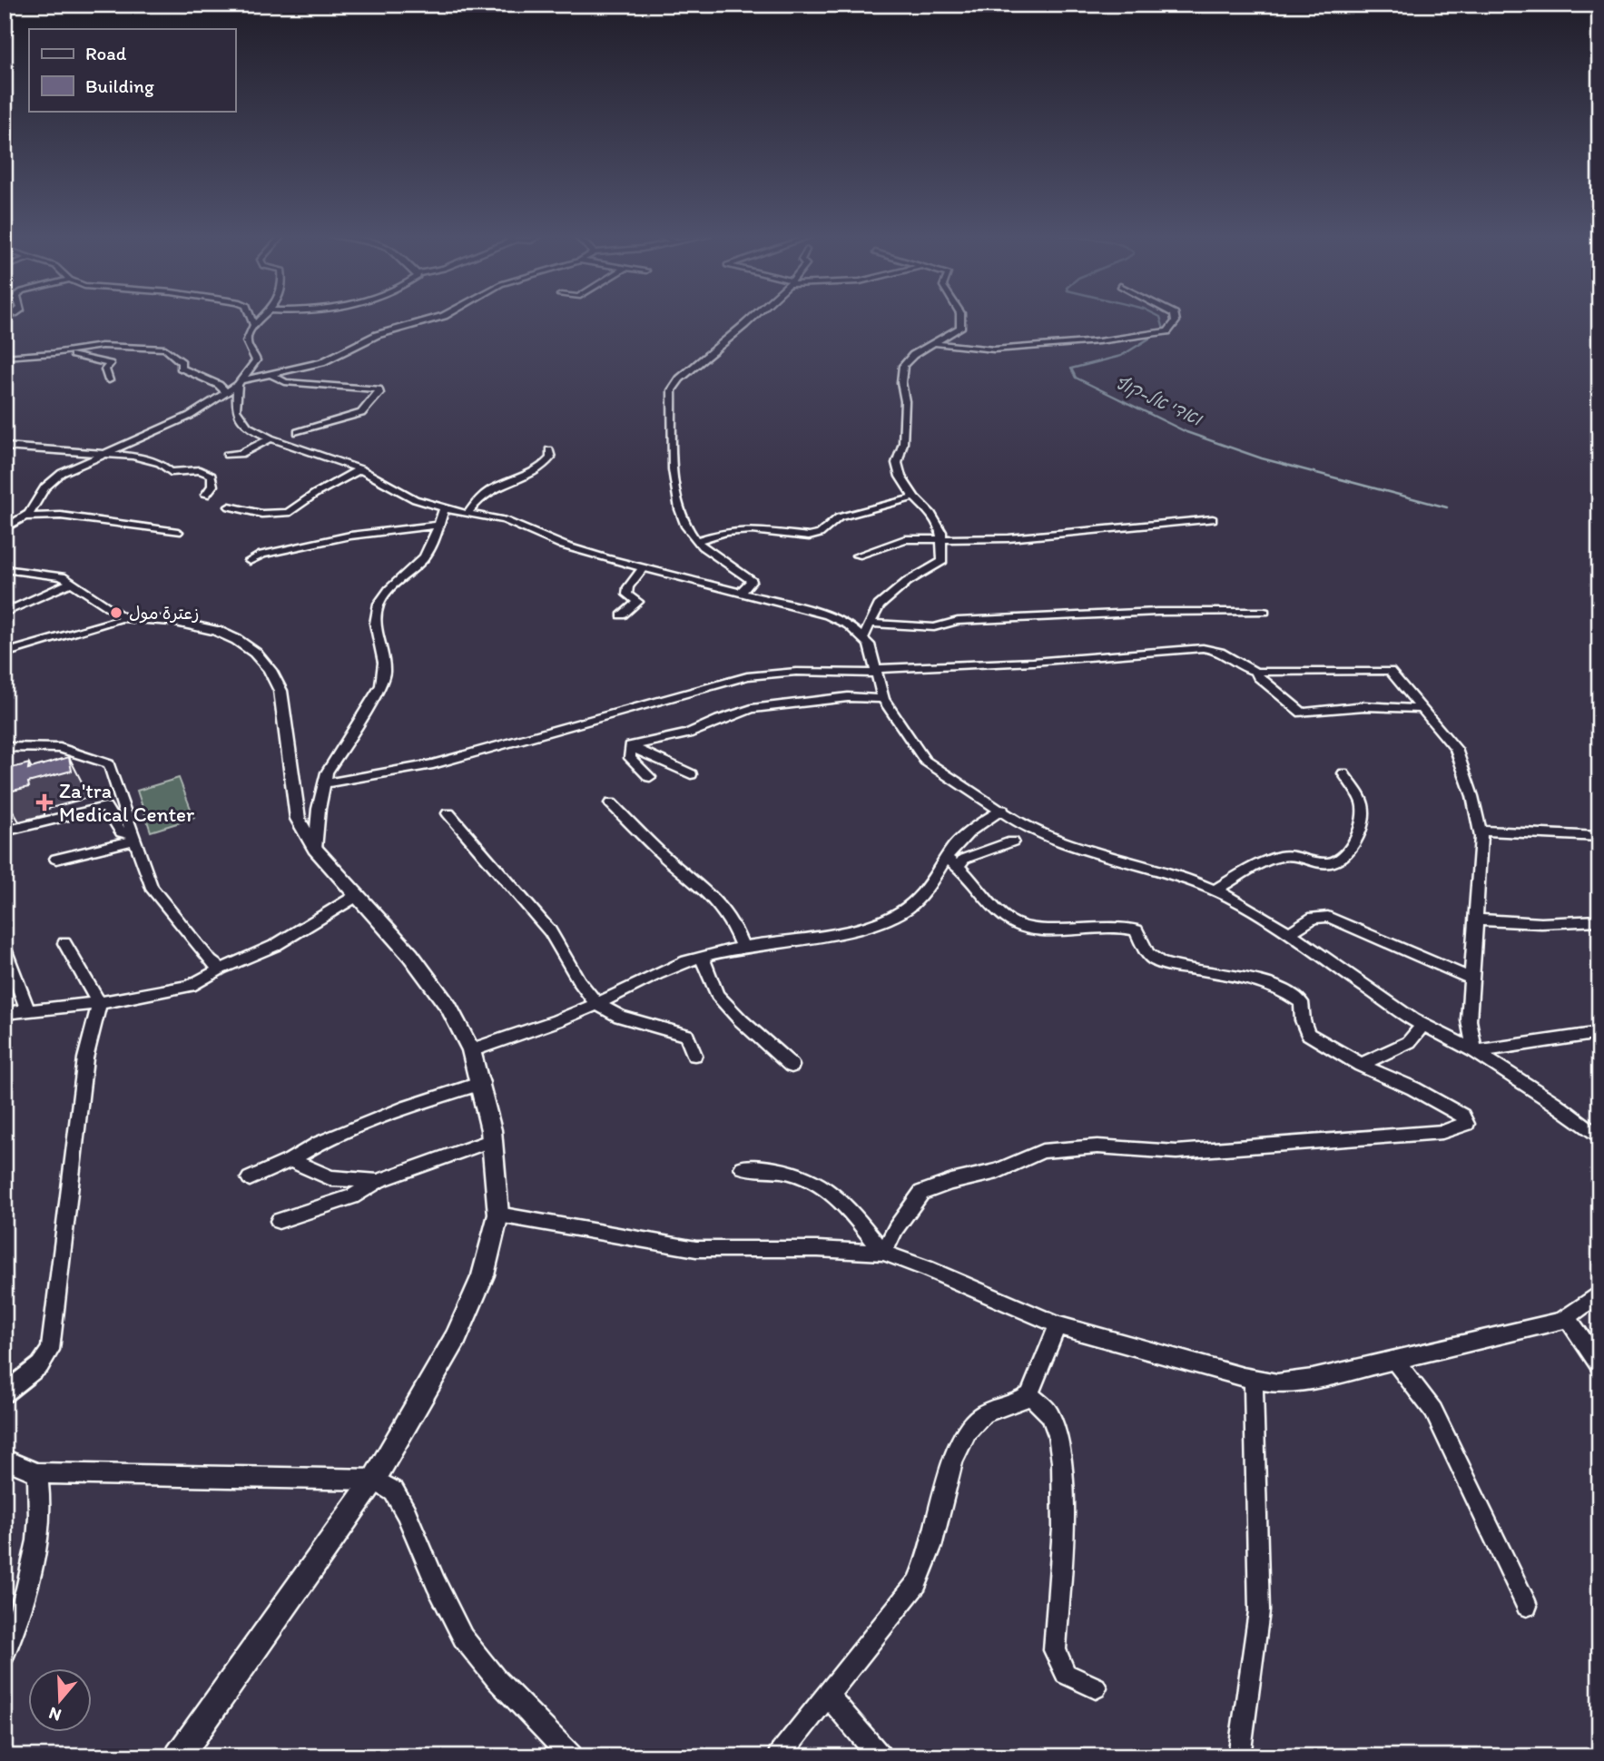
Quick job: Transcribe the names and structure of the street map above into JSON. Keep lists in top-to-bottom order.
{
  "water": ["ואדי אל-קוף"],
  "places": {
    "other": ["زعترة مول"],
    "health": ["Za'tra Medical Center"]
  },
  "legend": ["Road", "Building"],
  "north": "bottom"
}
